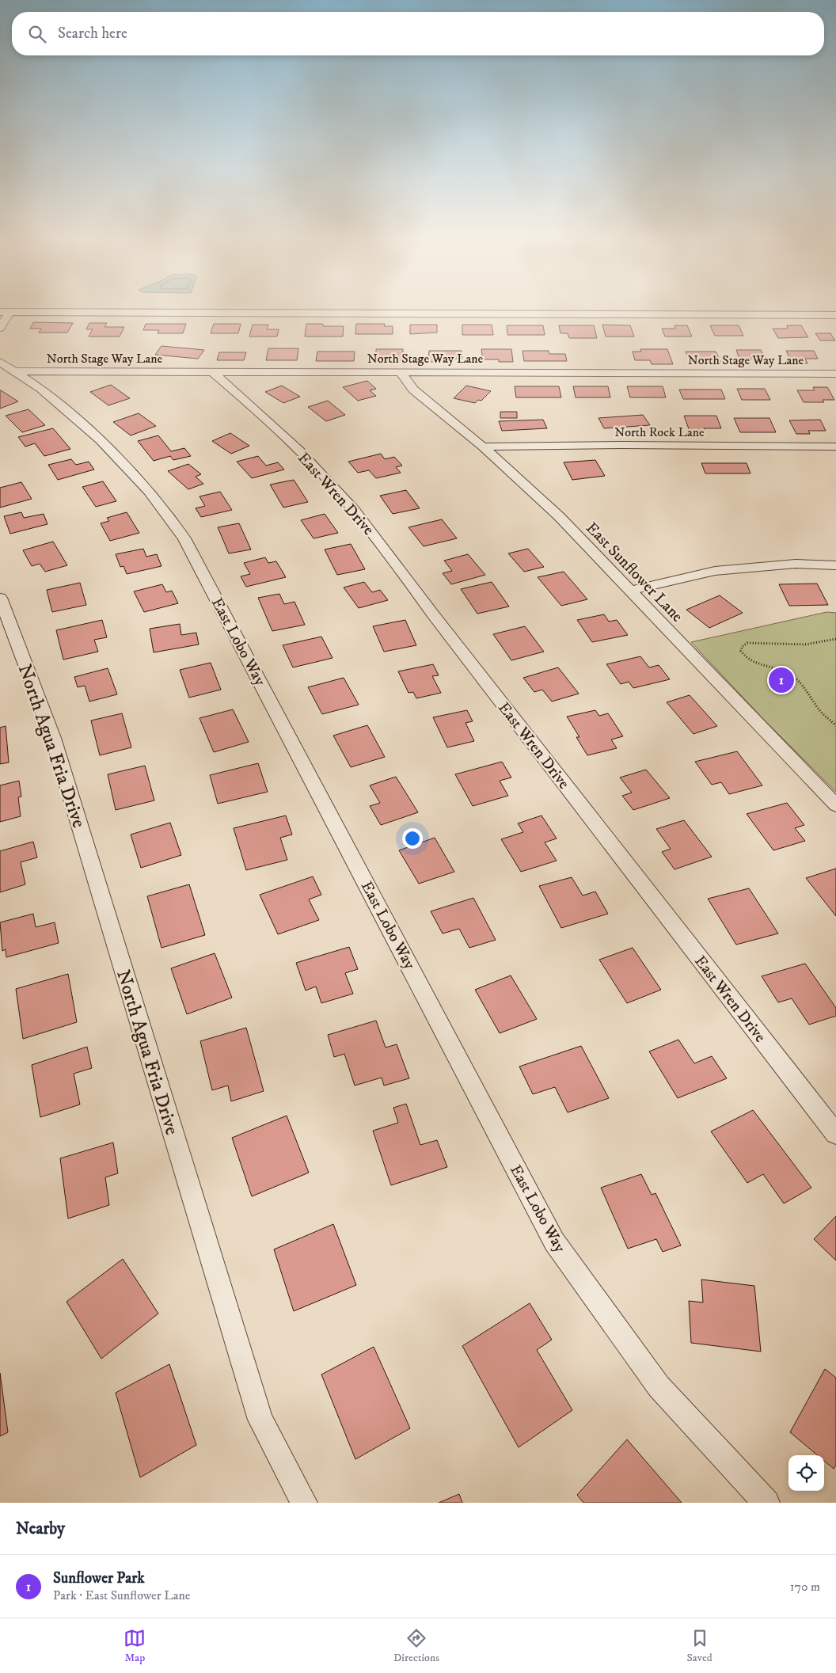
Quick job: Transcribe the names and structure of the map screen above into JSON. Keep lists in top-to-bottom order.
{
  "streets": {
    "street": [
      "North Stage Way Lane",
      "North Rock Lane",
      "East Wren Drive",
      "East Sunflower Lane",
      "East Lobo Way",
      "North Agua Fria Drive"
    ]
  },
  "crossings": [
    ["North Stage Way Lane", "East Wren Drive"],
    ["North Stage Way Lane", "East Sunflower Lane"],
    ["North Stage Way Lane", "East Lobo Way"],
    ["North Rock Lane", "East Sunflower Lane"]
  ],
  "page": {
    "search": "Search here",
    "pins": "1",
    "heading": "Nearby",
    "list": [
      {
        "mark": "1",
        "name": "Sunflower Park",
        "note": "Park · East Sunflower Lane",
        "value": "170 m"
      }
    ],
    "nav": ["Map", "Directions", "Saved"]
  }
}
